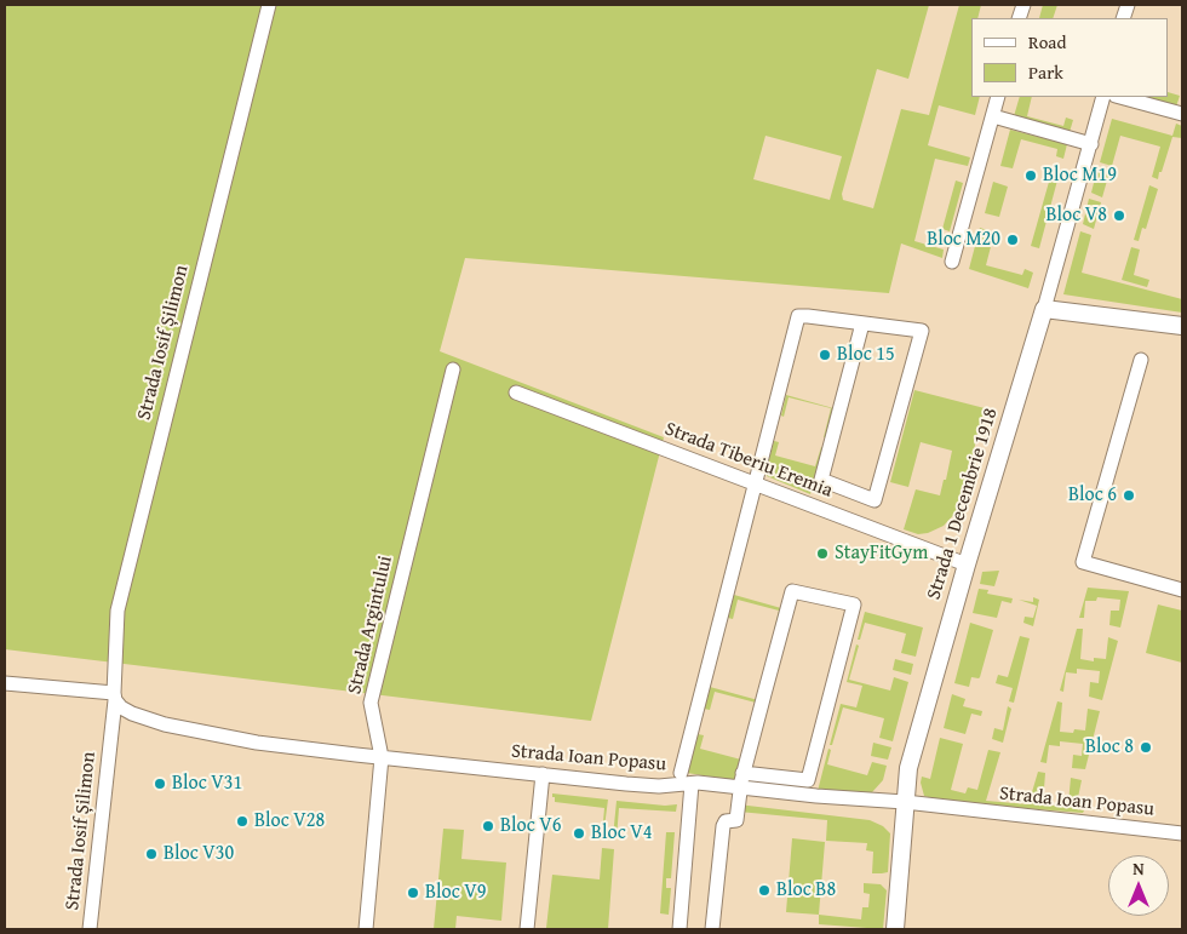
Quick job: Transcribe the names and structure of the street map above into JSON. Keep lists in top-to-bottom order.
{
  "streets": {
    "street": [
      "Strada Iosif Șilimon",
      "Strada Tiberiu Eremia",
      "Strada 1 Decembrie 1918",
      "Strada Argintului",
      "Strada Ioan Popasu"
    ]
  },
  "crossings": [
    ["Strada Iosif Șilimon", "Strada Ioan Popasu"],
    ["Strada Tiberiu Eremia", "Strada 1 Decembrie 1918"],
    ["Strada 1 Decembrie 1918", "Strada Ioan Popasu"],
    ["Strada Argintului", "Strada Ioan Popasu"]
  ],
  "places": [
    "Bloc M19",
    "Bloc V8",
    "Bloc M20",
    "Bloc 15",
    "Bloc 6",
    "StayFitGym",
    "Bloc 8",
    "Bloc V31",
    "Bloc V28",
    "Bloc V6",
    "Bloc V4",
    "Bloc V30",
    "Bloc B8",
    "Bloc V9"
  ],
  "legend": ["Road", "Park"],
  "north": "top"
}
